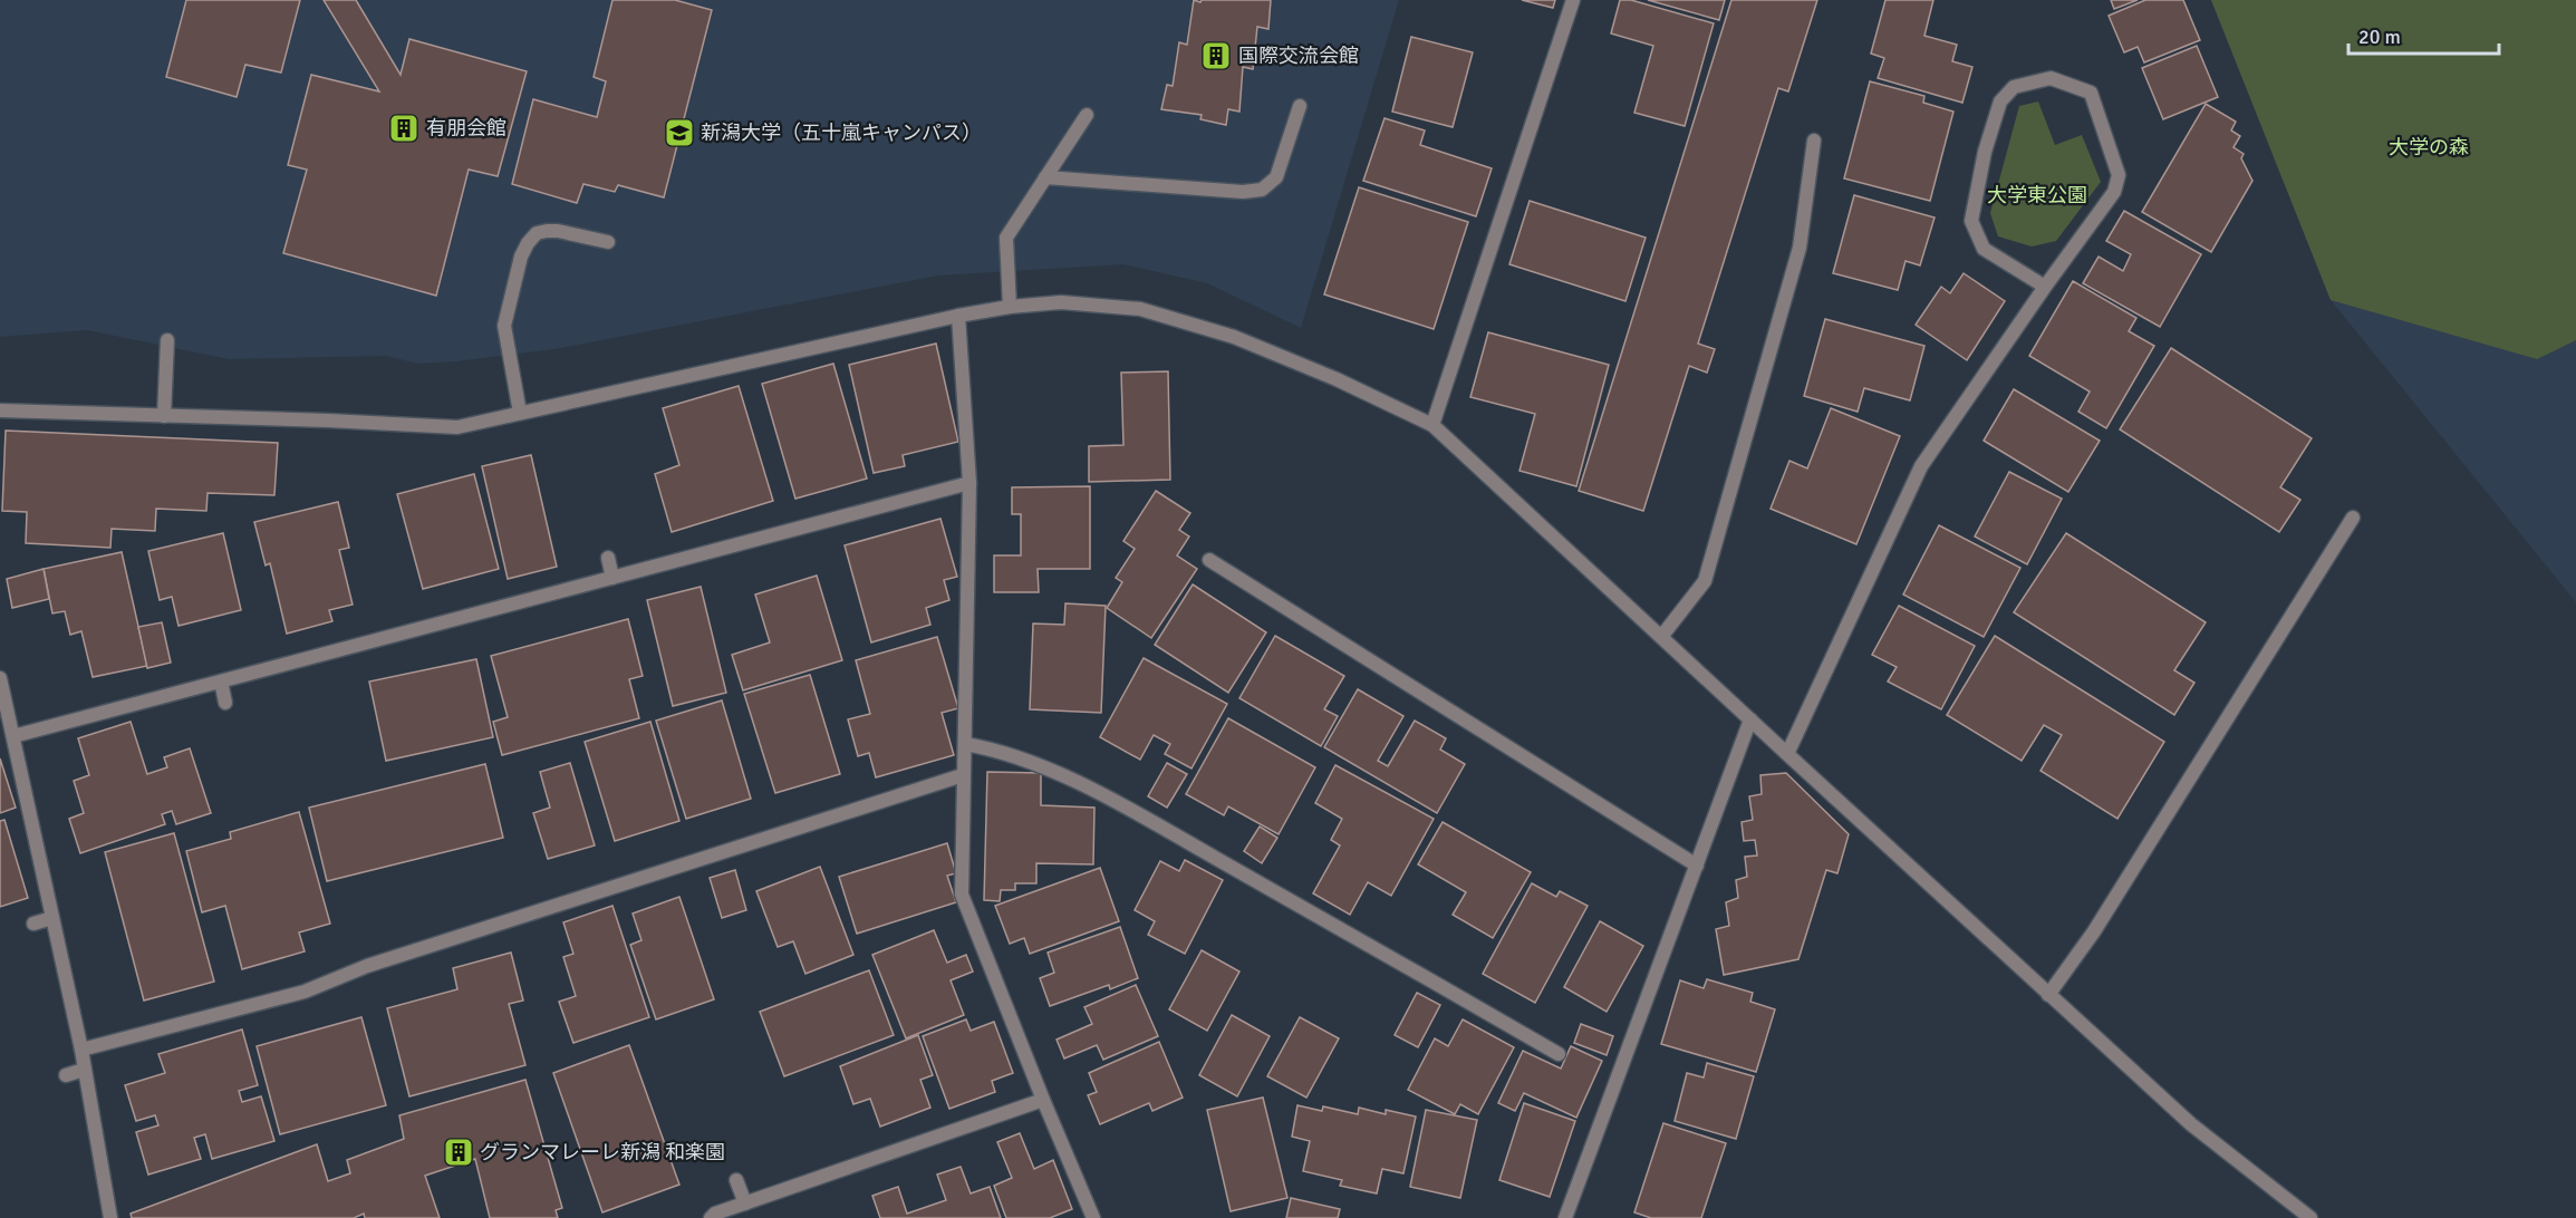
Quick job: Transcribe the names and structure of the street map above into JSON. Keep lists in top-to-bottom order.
{
  "parks": ["大学の森", "大学東公園"],
  "places": {
    "building": ["国際交流会館", "有朋会館", "グランマレーレ新潟 和楽園"],
    "school or university": ["新潟大学（五十嵐キャンパス）"]
  },
  "scale_bar": "20 m"
}
